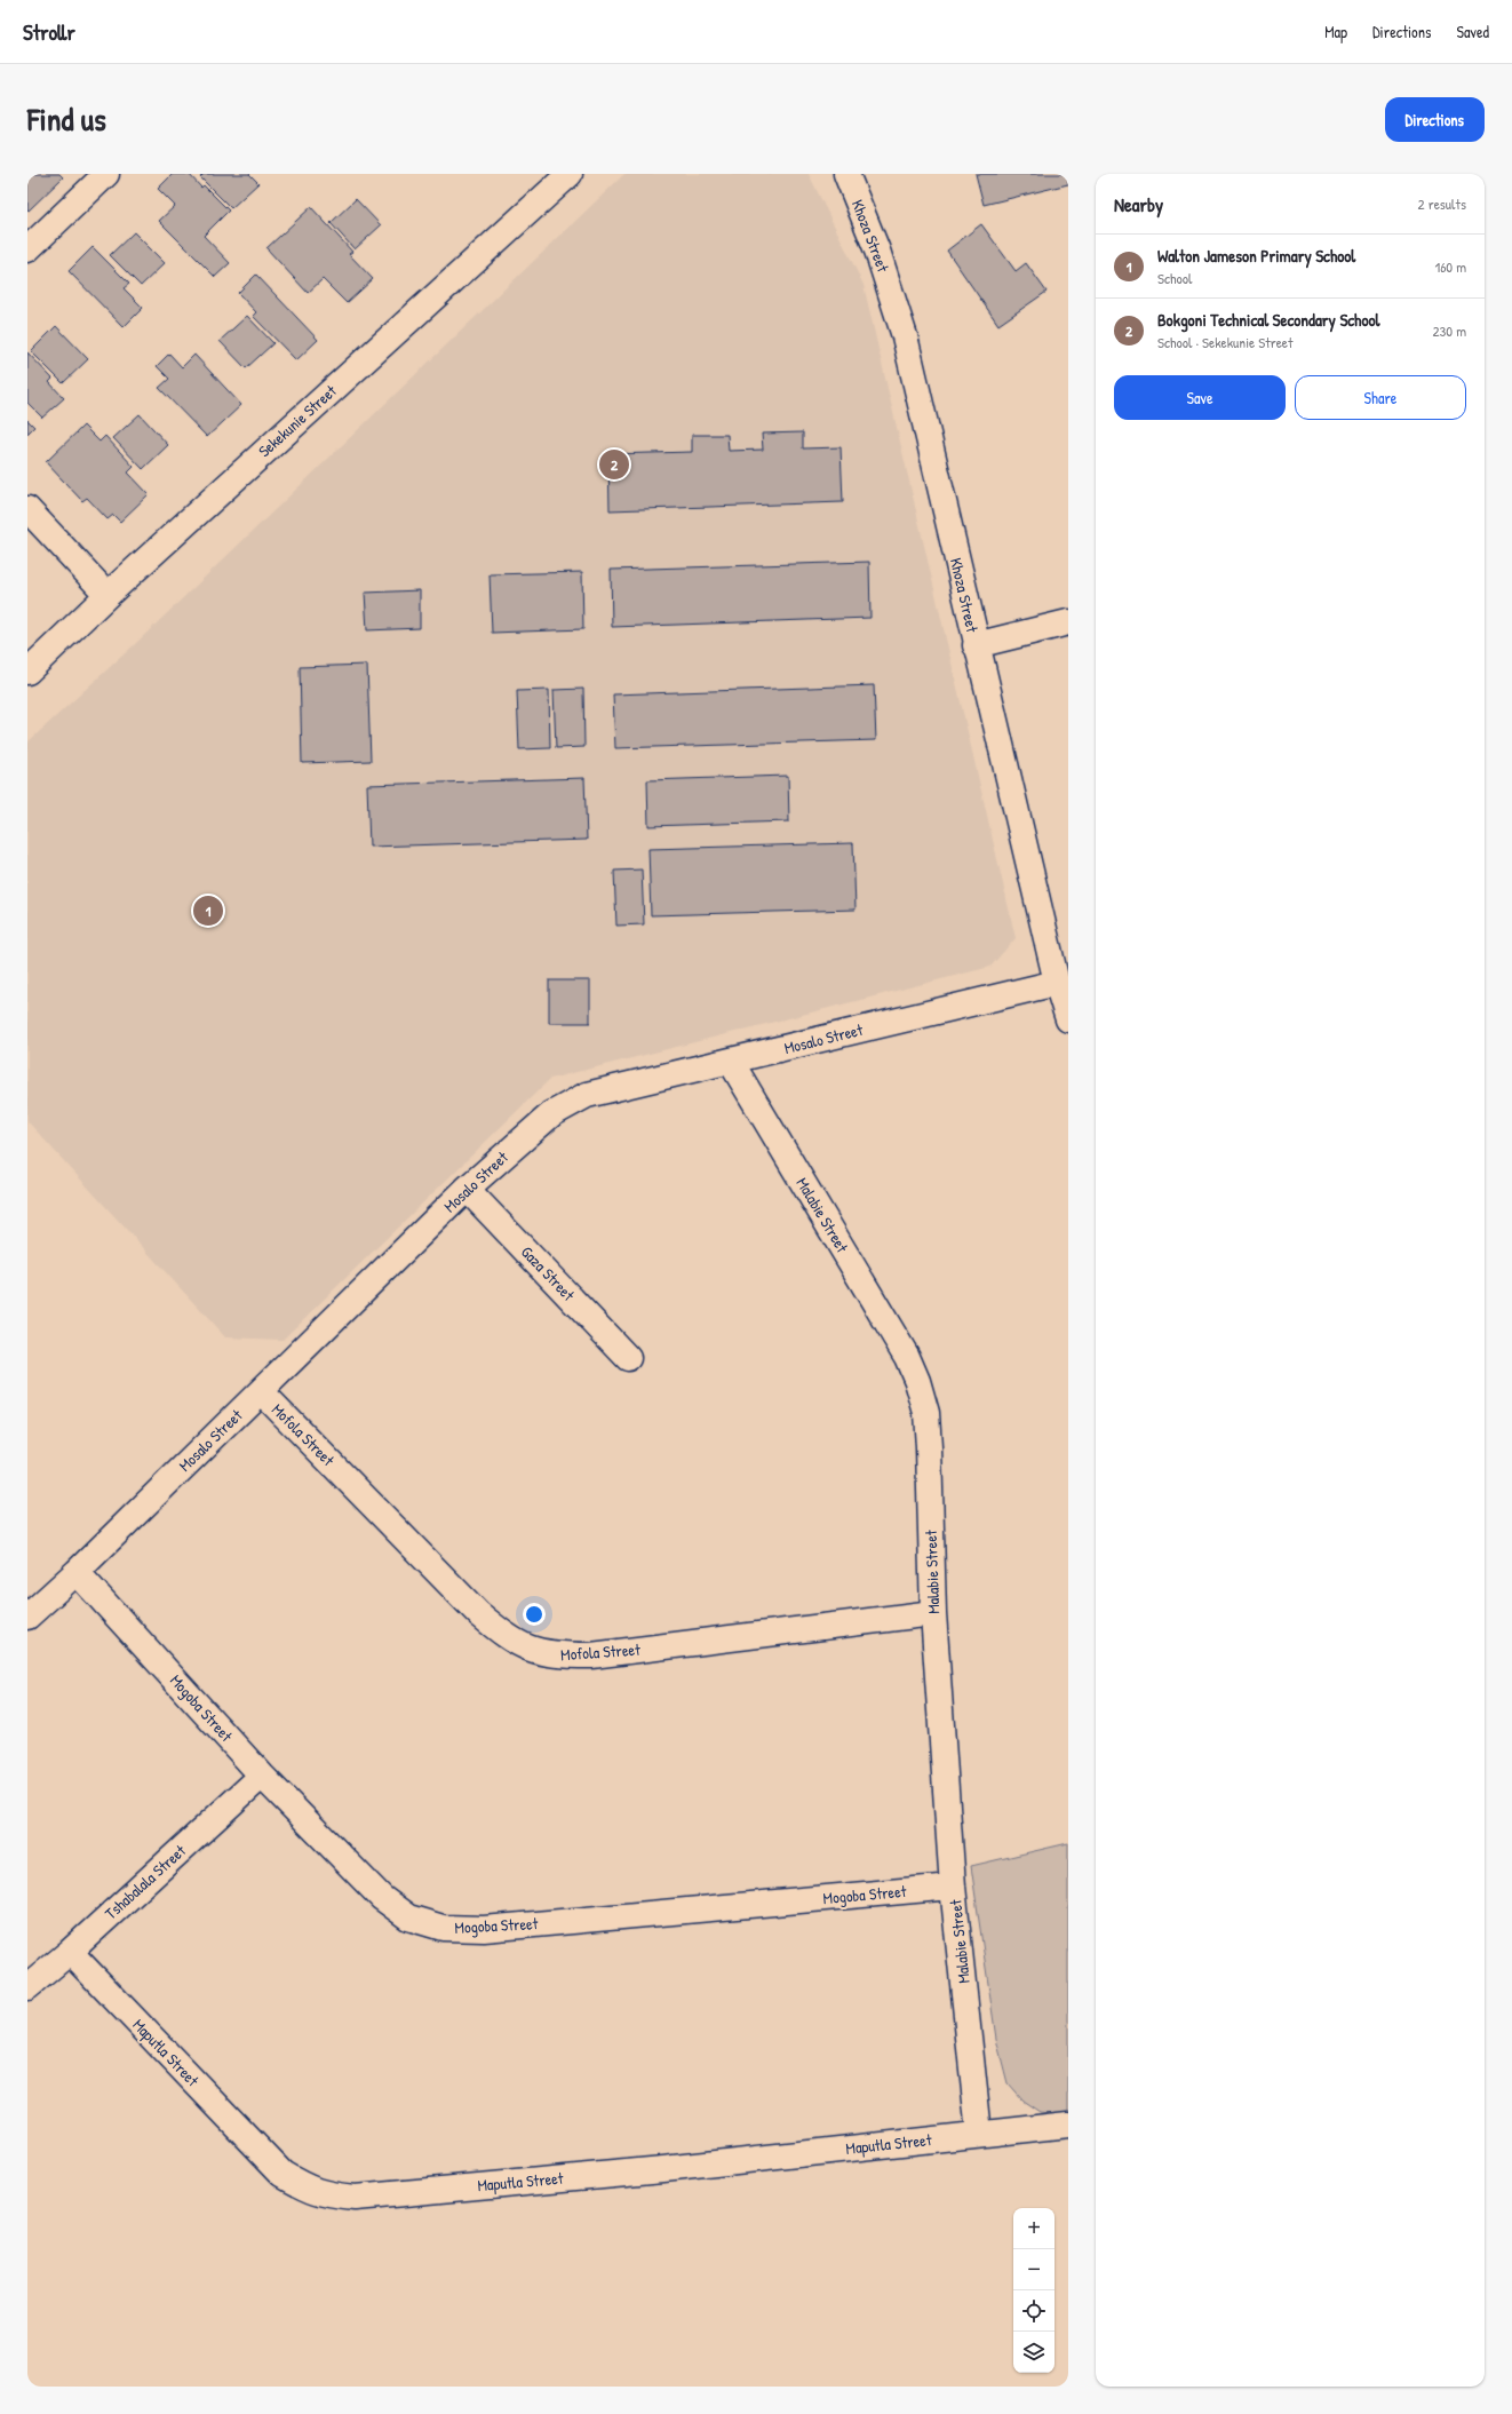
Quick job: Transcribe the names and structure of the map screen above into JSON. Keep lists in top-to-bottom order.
{
  "streets": {
    "street": [
      "Khoza Street",
      "Sekekunie Street",
      "Mosalo Street",
      "Malabie Street",
      "Gaza Street",
      "Mofola Street",
      "Mogoba Street",
      "Tshabalala Street",
      "Maputla Street"
    ]
  },
  "crossings": [
    ["Khoza Street", "Mosalo Street"],
    ["Mosalo Street", "Malabie Street"],
    ["Mosalo Street", "Gaza Street"],
    ["Mosalo Street", "Mofola Street"],
    ["Mosalo Street", "Mogoba Street"],
    ["Malabie Street", "Mofola Street"],
    ["Malabie Street", "Mogoba Street"],
    ["Malabie Street", "Maputla Street"],
    ["Mogoba Street", "Tshabalala Street"],
    ["Tshabalala Street", "Maputla Street"]
  ],
  "page": {
    "header": "Strollr",
    "nav": ["Map", "Directions", "Saved"],
    "title": "Find us",
    "buttons": [
      "Directions",
      ["Save", "Share"]
    ],
    "heading": ["Nearby", "2 results"],
    "list": [
      {
        "mark": "1",
        "name": "Walton Jameson Primary School",
        "note": "School",
        "value": "160 m"
      },
      {
        "mark": "2",
        "name": "Bokgoni Technical Secondary School",
        "note": "School · Sekekunie Street",
        "value": "230 m"
      }
    ],
    "pins": ["2", "1"],
    "map_buttons": ["+", "−"]
  }
}
